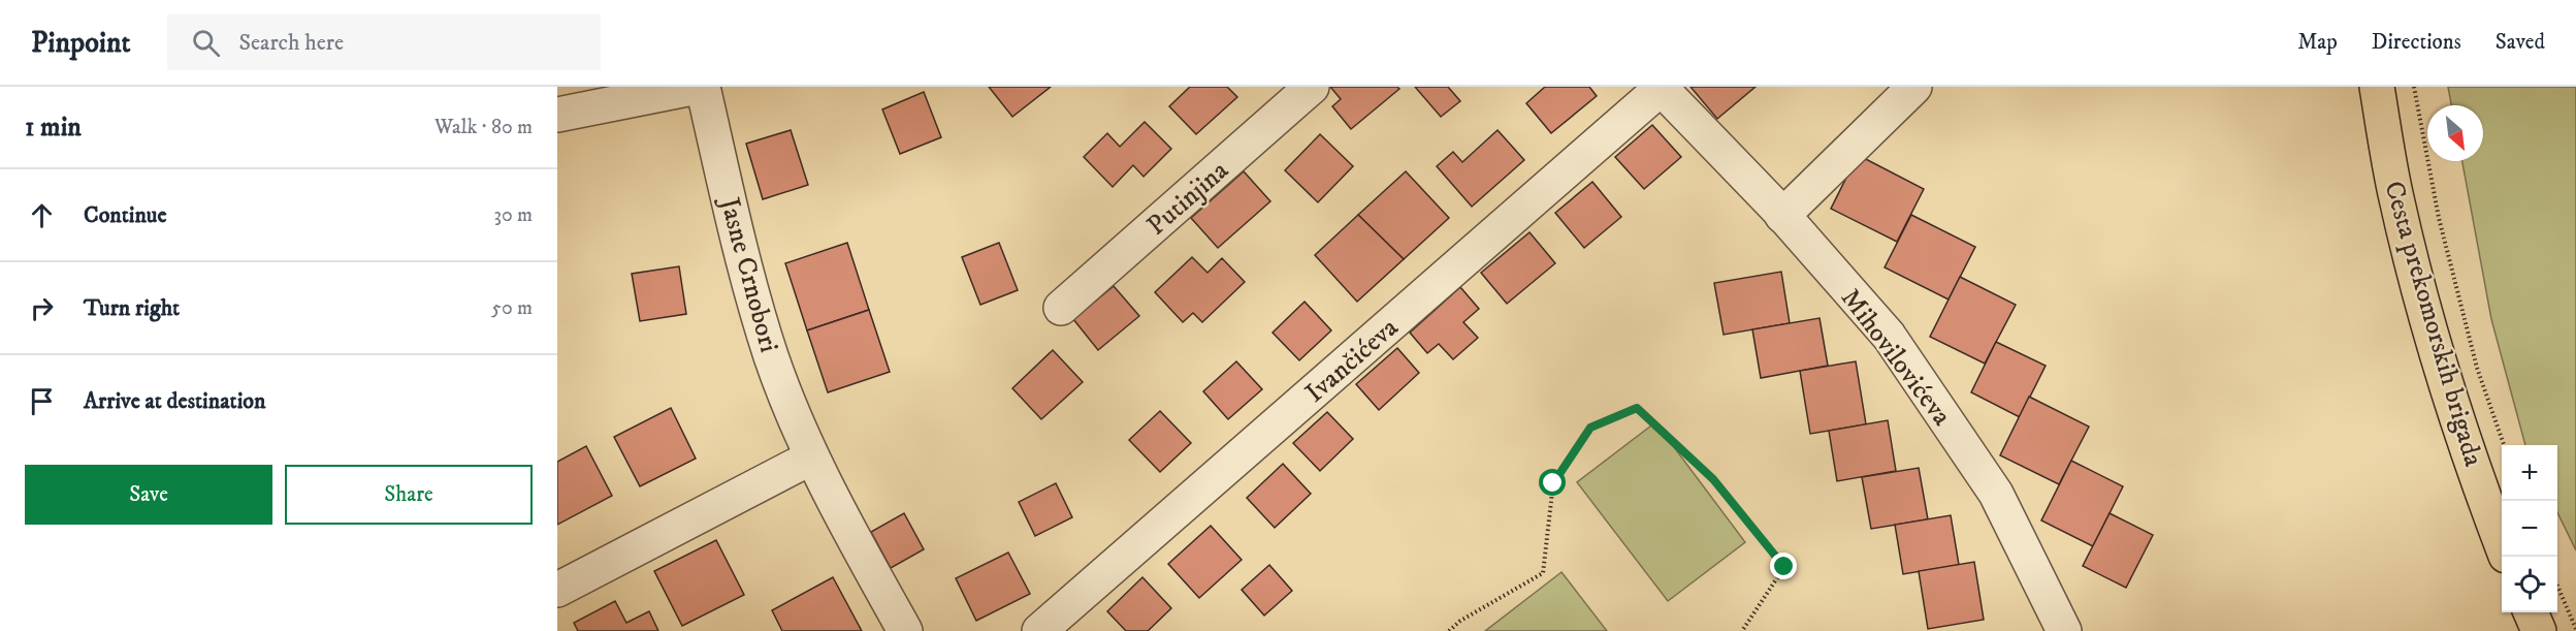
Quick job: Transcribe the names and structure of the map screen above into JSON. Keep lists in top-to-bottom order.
{
  "streets": {
    "main road": ["Cesta prekomorskih brigada"],
    "street": [
      "Putinjina",
      "Jasne Crnobori",
      "Mihovilovićeva",
      "Ivančićeva"
    ]
  },
  "crossings": [
    ["Mihovilovićeva", "Ivančićeva"]
  ],
  "north": "bottom right",
  "page": {
    "header": "Pinpoint",
    "search": "Search here",
    "nav": ["Map", "Directions", "Saved"],
    "heading": ["1 min", "Walk · 80 m"],
    "list": [
      ["Continue", "30 m"],
      ["Turn right", "50 m"],
      "Arrive at destination"
    ],
    "map_buttons": ["+", "−"],
    "buttons": ["Save", "Share"]
  }
}
